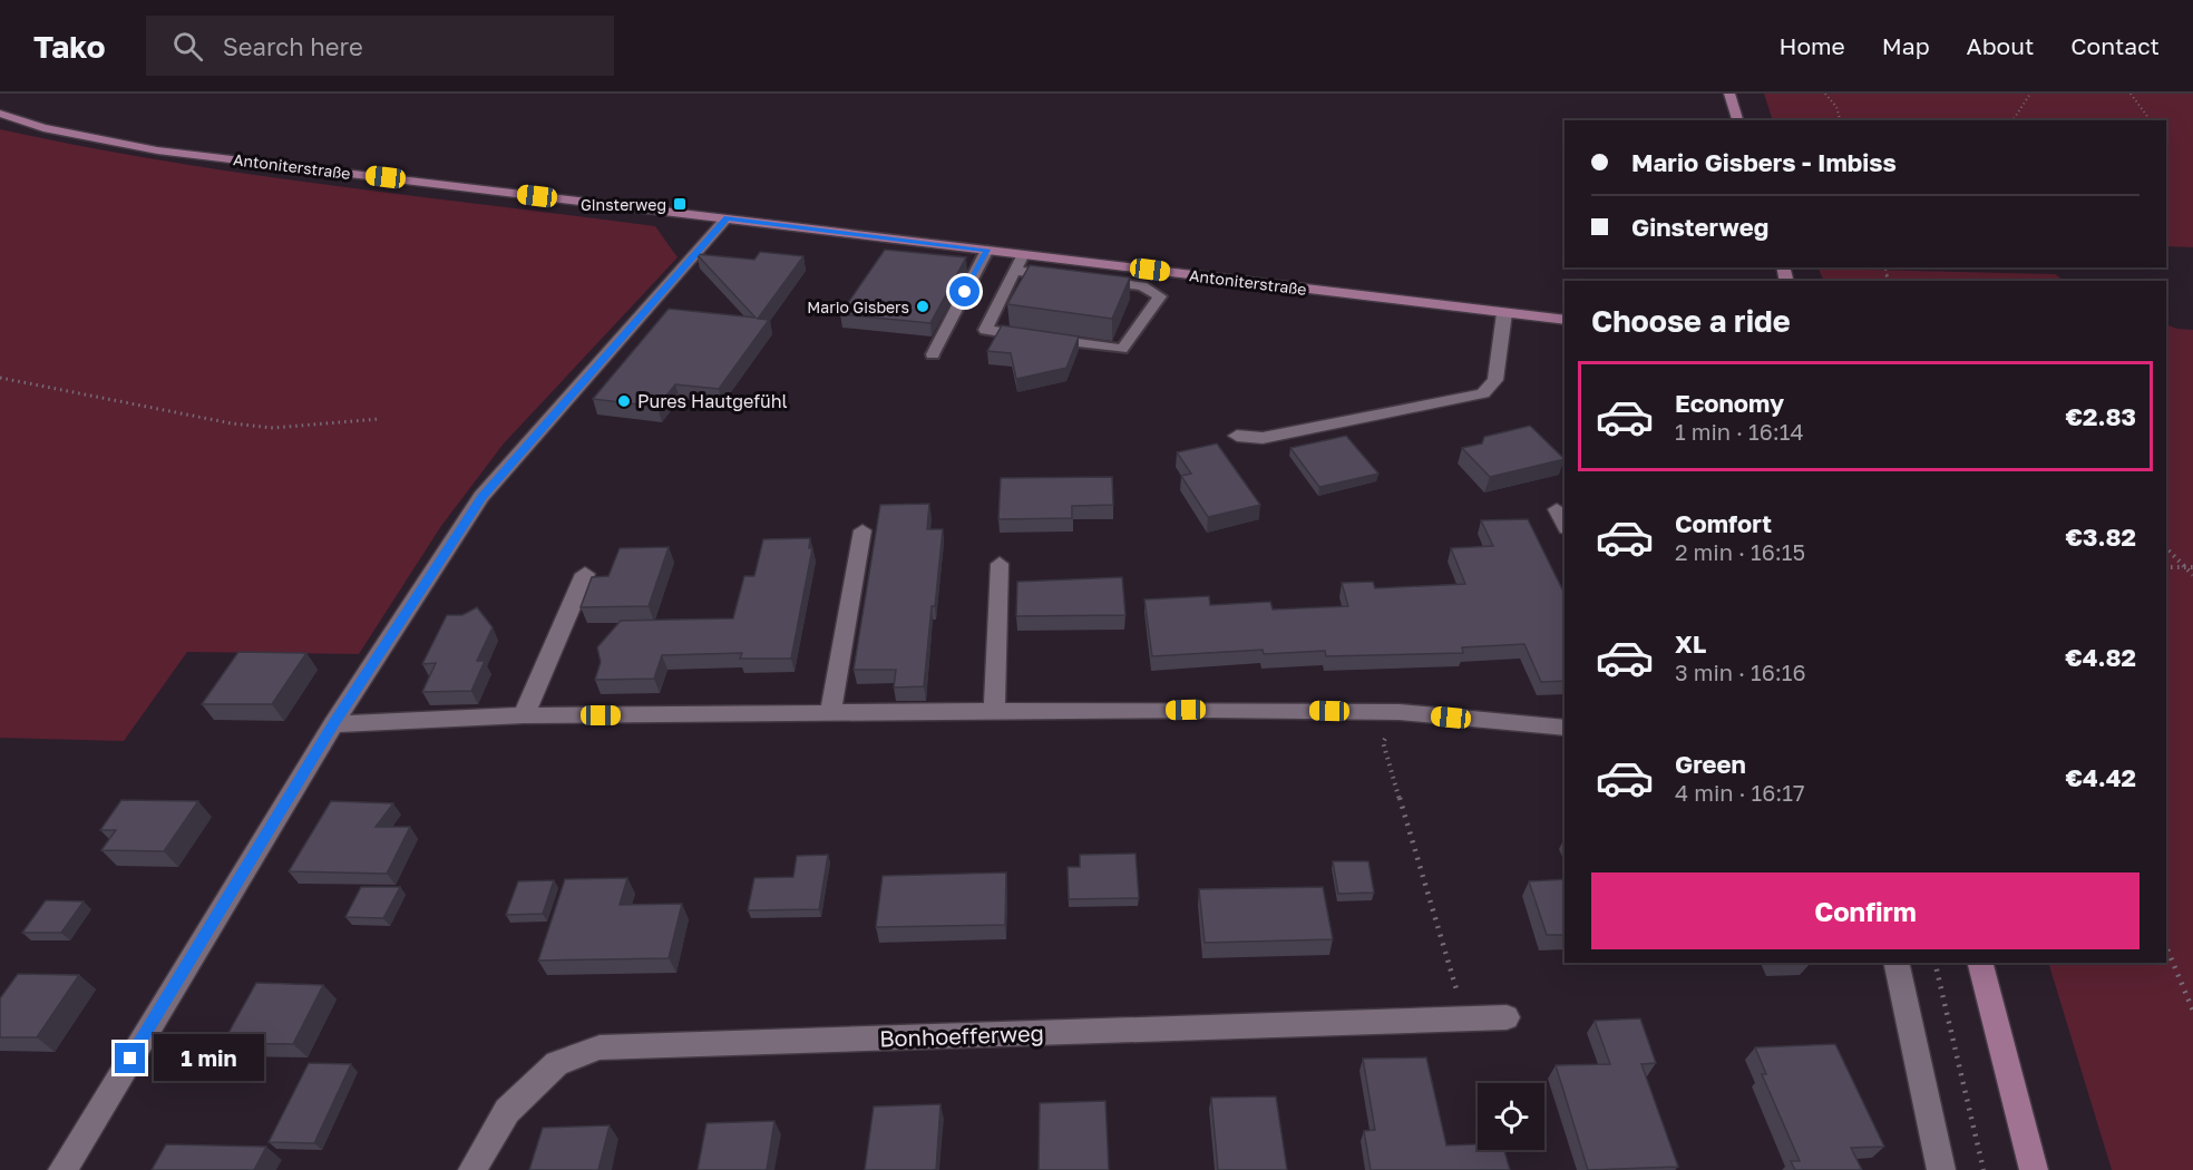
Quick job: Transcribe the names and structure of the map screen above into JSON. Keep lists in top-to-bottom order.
{
  "streets": {
    "street": ["Antoniterstraße", "Bonhoefferweg"]
  },
  "places": {
    "transit": ["Ginsterweg"],
    "other": ["Mario Gisbers", "Pures Hautgefühl"]
  },
  "page": {
    "header": "Tako",
    "search": "Search here",
    "nav": [
      "Home",
      "Map",
      "About",
      "Contact"
    ],
    "banner": ["Mario Gisbers - Imbiss", "Ginsterweg"],
    "heading": "Choose a ride",
    "list": [
      {
        "name": "Economy",
        "note": "1 min · 16:14",
        "value": "€2.83"
      },
      {
        "name": "Comfort",
        "note": "2 min · 16:15",
        "value": "€3.82"
      },
      {
        "name": "XL",
        "note": "3 min · 16:16",
        "value": "€4.82"
      },
      {
        "name": "Green",
        "note": "4 min · 16:17",
        "value": "€4.42"
      }
    ],
    "buttons": "Confirm",
    "bubble": "1 min"
  }
}
